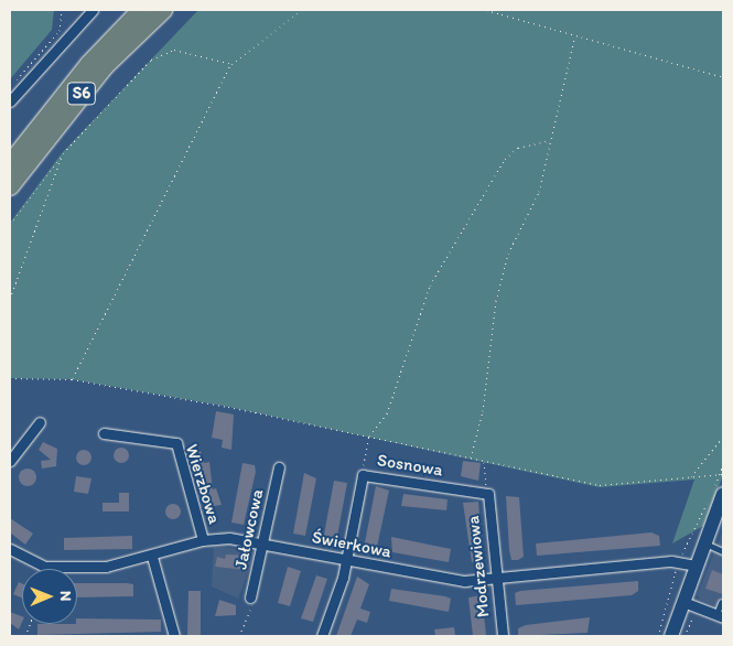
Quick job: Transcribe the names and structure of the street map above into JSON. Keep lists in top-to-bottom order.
{
  "streets": {
    "highway": ["S6"],
    "street": [
      "Sosnowa",
      "Wierzbowa",
      "Jałowcowa",
      "Świerkowa",
      "Modrzewiowa"
    ]
  },
  "crossings": [
    ["Sosnowa", "Świerkowa"],
    ["Sosnowa", "Modrzewiowa"],
    ["Wierzbowa", "Świerkowa"],
    ["Jałowcowa", "Świerkowa"],
    ["Świerkowa", "Modrzewiowa"]
  ],
  "north": "right"
}
